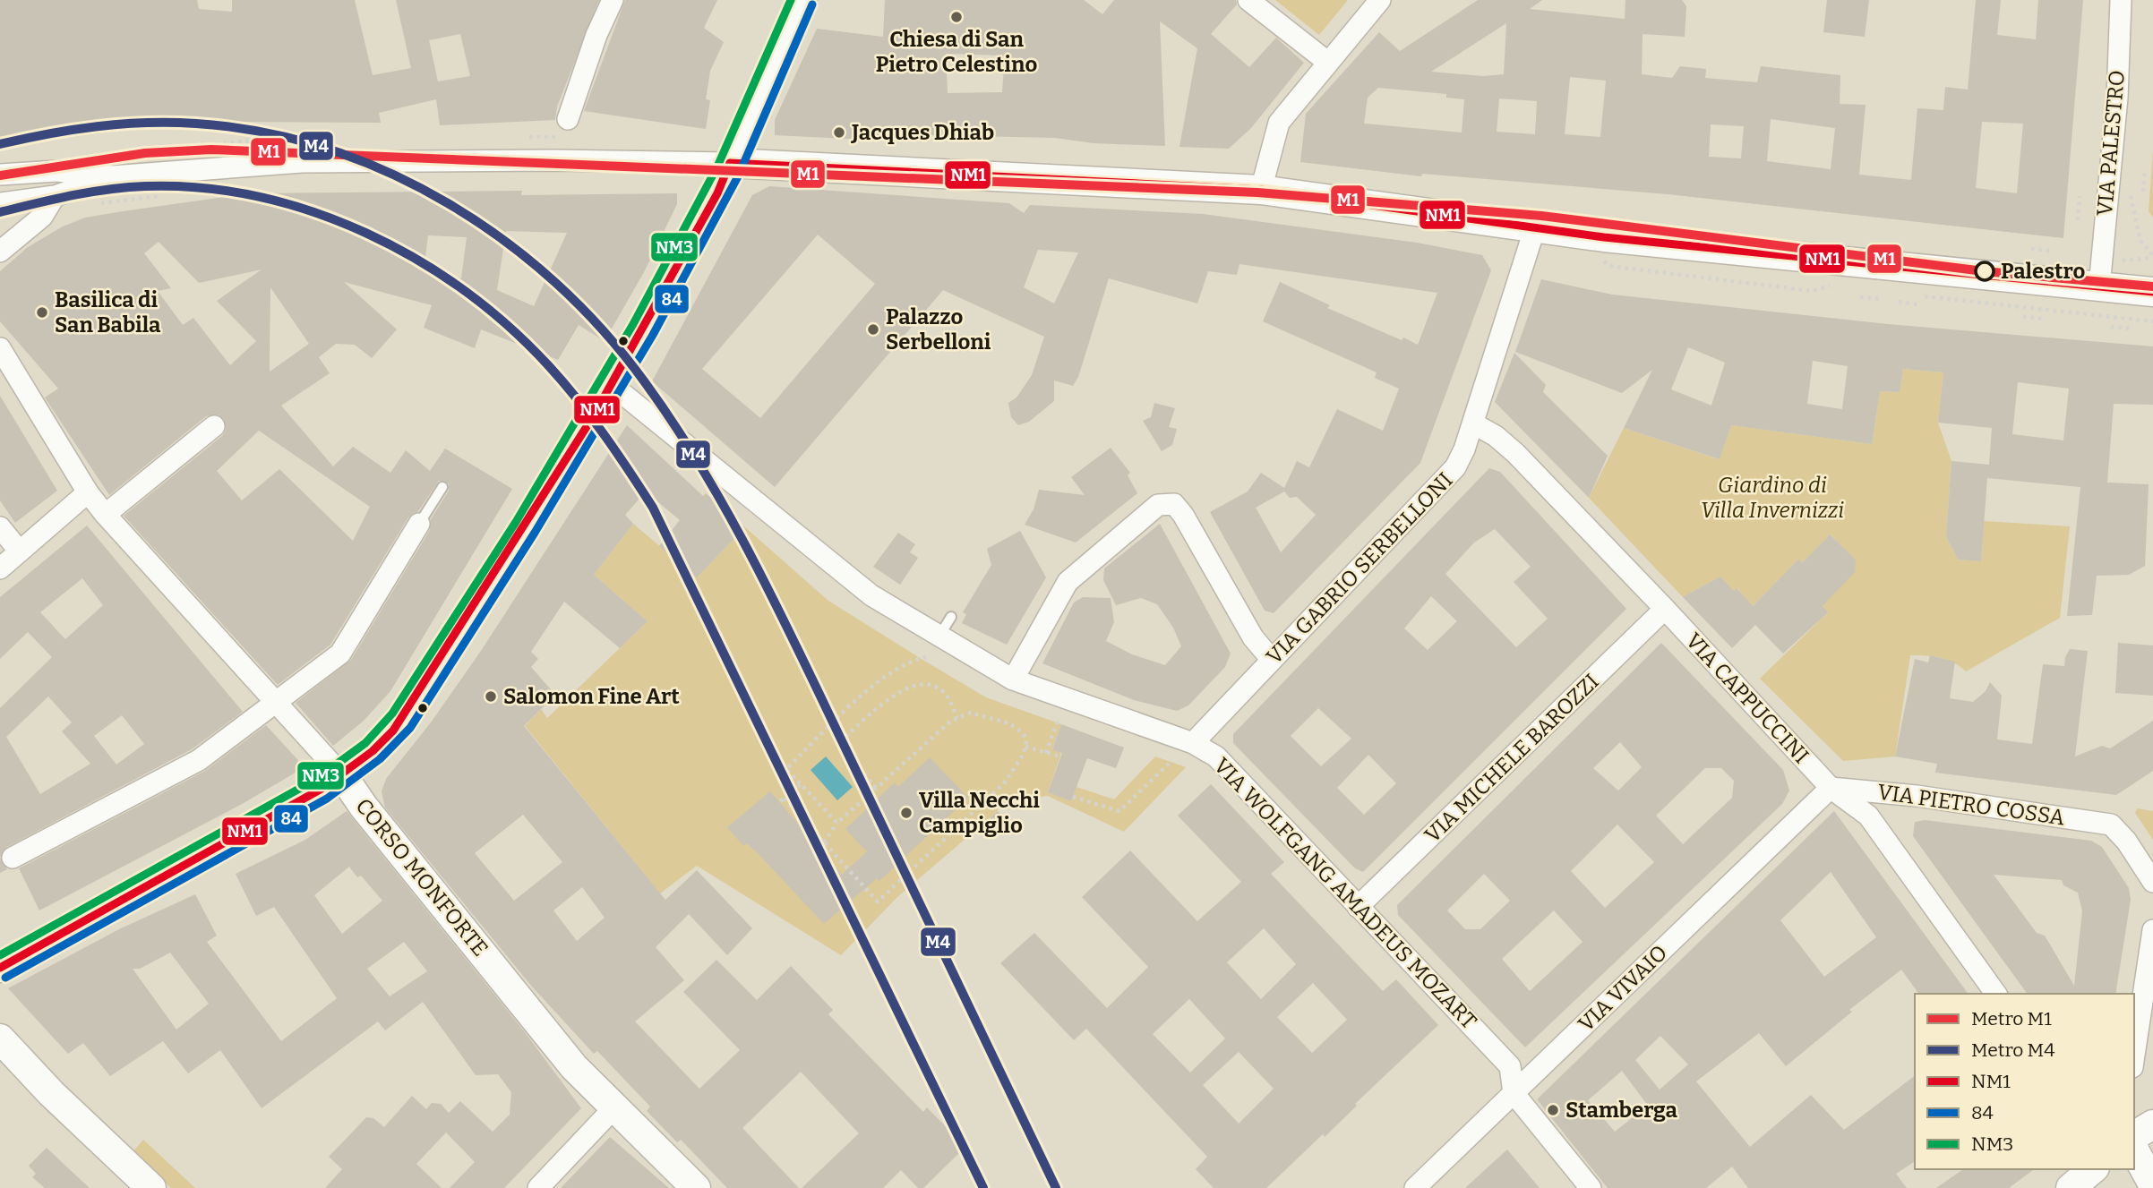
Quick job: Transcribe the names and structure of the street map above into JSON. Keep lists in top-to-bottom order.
{
  "streets": {
    "street": [
      "VIA PALESTRO",
      "VIA GABRIO SERBELLONI",
      "VIA CAPPUCCINI",
      "VIA MICHELE BAROZZI",
      "VIA PIETRO COSSA",
      "CORSO MONFORTE",
      "VIA WOLFGANG AMADEUS MOZART",
      "VIA VIVAIO"
    ]
  },
  "crossings": [
    ["VIA GABRIO SERBELLONI", "VIA CAPPUCCINI"],
    ["VIA GABRIO SERBELLONI", "VIA WOLFGANG AMADEUS MOZART"],
    ["VIA CAPPUCCINI", "VIA MICHELE BAROZZI"],
    ["VIA CAPPUCCINI", "VIA PIETRO COSSA"],
    ["VIA CAPPUCCINI", "VIA VIVAIO"],
    ["VIA MICHELE BAROZZI", "VIA WOLFGANG AMADEUS MOZART"],
    ["VIA PIETRO COSSA", "VIA VIVAIO"],
    ["VIA WOLFGANG AMADEUS MOZART", "VIA VIVAIO"]
  ],
  "parks": ["Giardino di Villa Invernizzi"],
  "places": [
    "Chiesa di San Pietro Celestino",
    "Jacques Dhiab",
    "Palestro",
    "Basilica di San Babila",
    "Palazzo Serbelloni",
    "Salomon Fine Art",
    "Villa Necchi Campiglio",
    "Stamberga"
  ],
  "lines": [
    "transit line NM3",
    "transit line 84",
    "metro line M4",
    "metro line M1",
    "transit line NM1"
  ],
  "legend": [
    "Metro M1",
    "Metro M4",
    "NM1",
    "84",
    "NM3"
  ]
}
